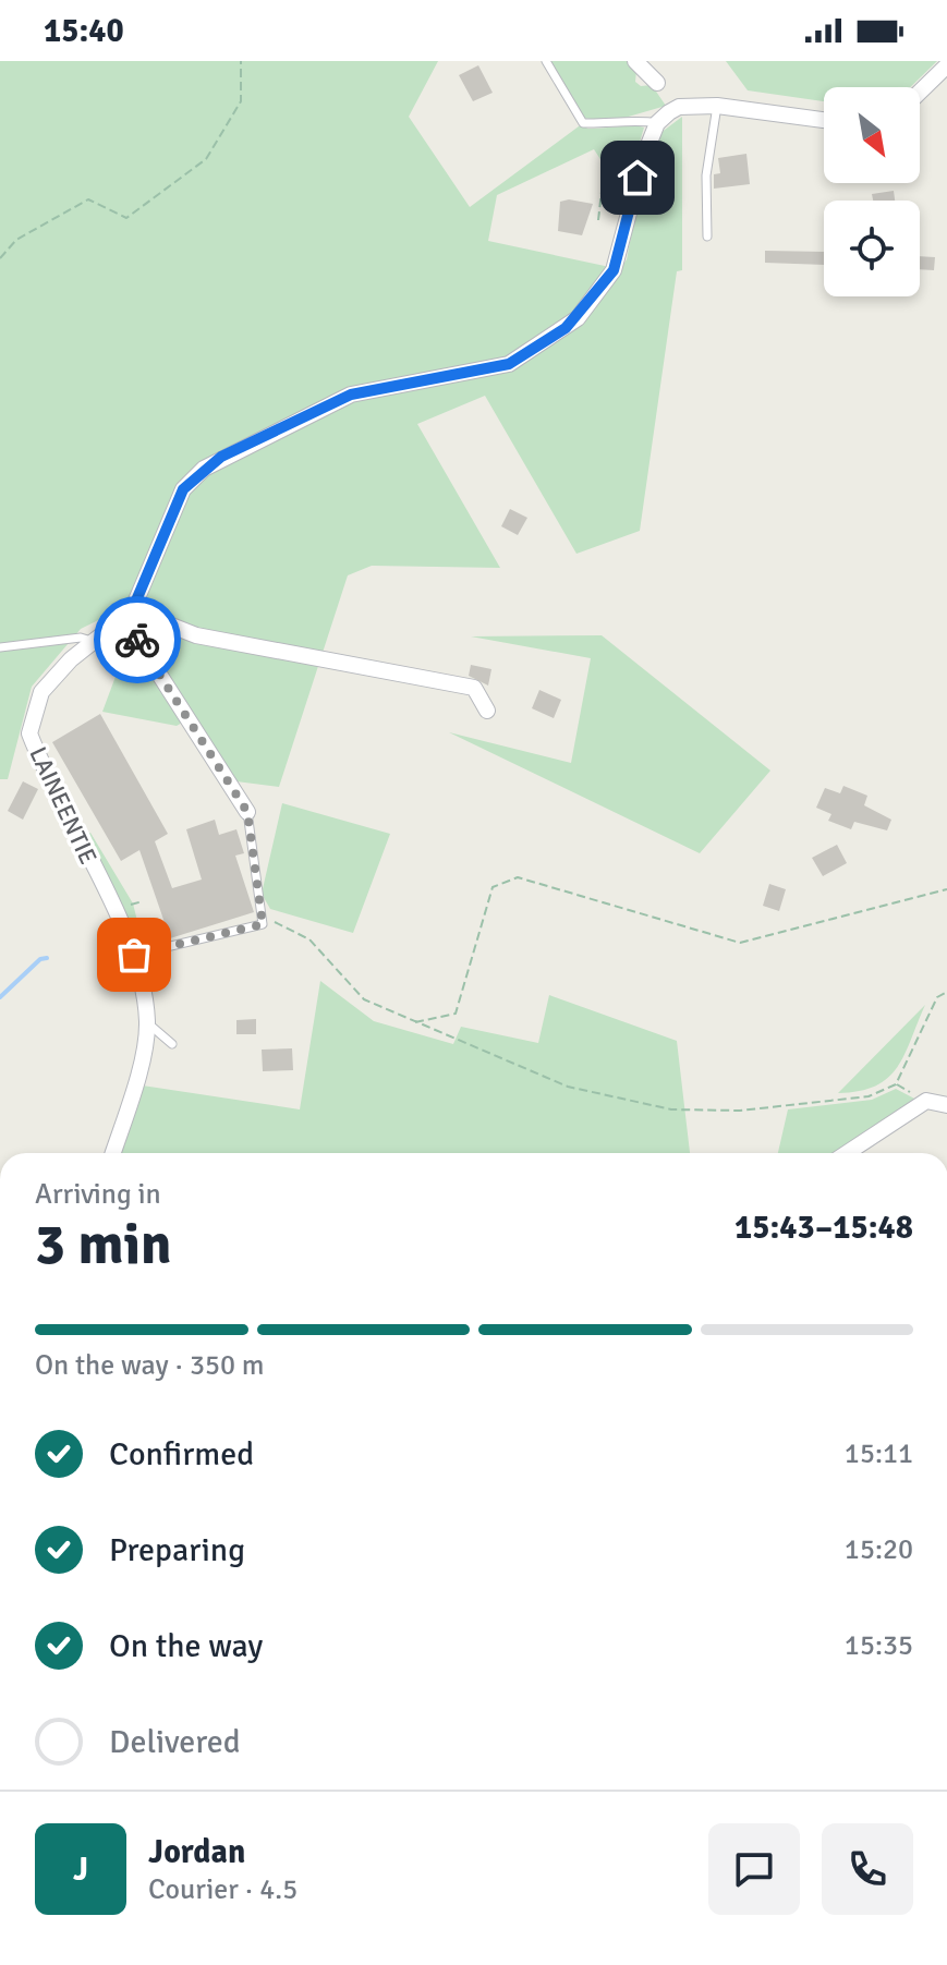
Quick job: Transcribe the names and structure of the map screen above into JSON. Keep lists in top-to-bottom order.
{
  "streets": {
    "street": ["LAINEENTIE"]
  },
  "north": "bottom right",
  "page": {
    "status": "15:40",
    "heading": ["3 min", "Arriving in", "15:43–15:48"],
    "panel": ["Jordan", "Courier · 4.5"],
    "bar": "On the way · 350 m",
    "list": [
      ["Confirmed", "15:11"],
      ["Preparing", "15:20"],
      ["On the way", "15:35"],
      "Delivered"
    ],
    "round": "J"
  }
}
